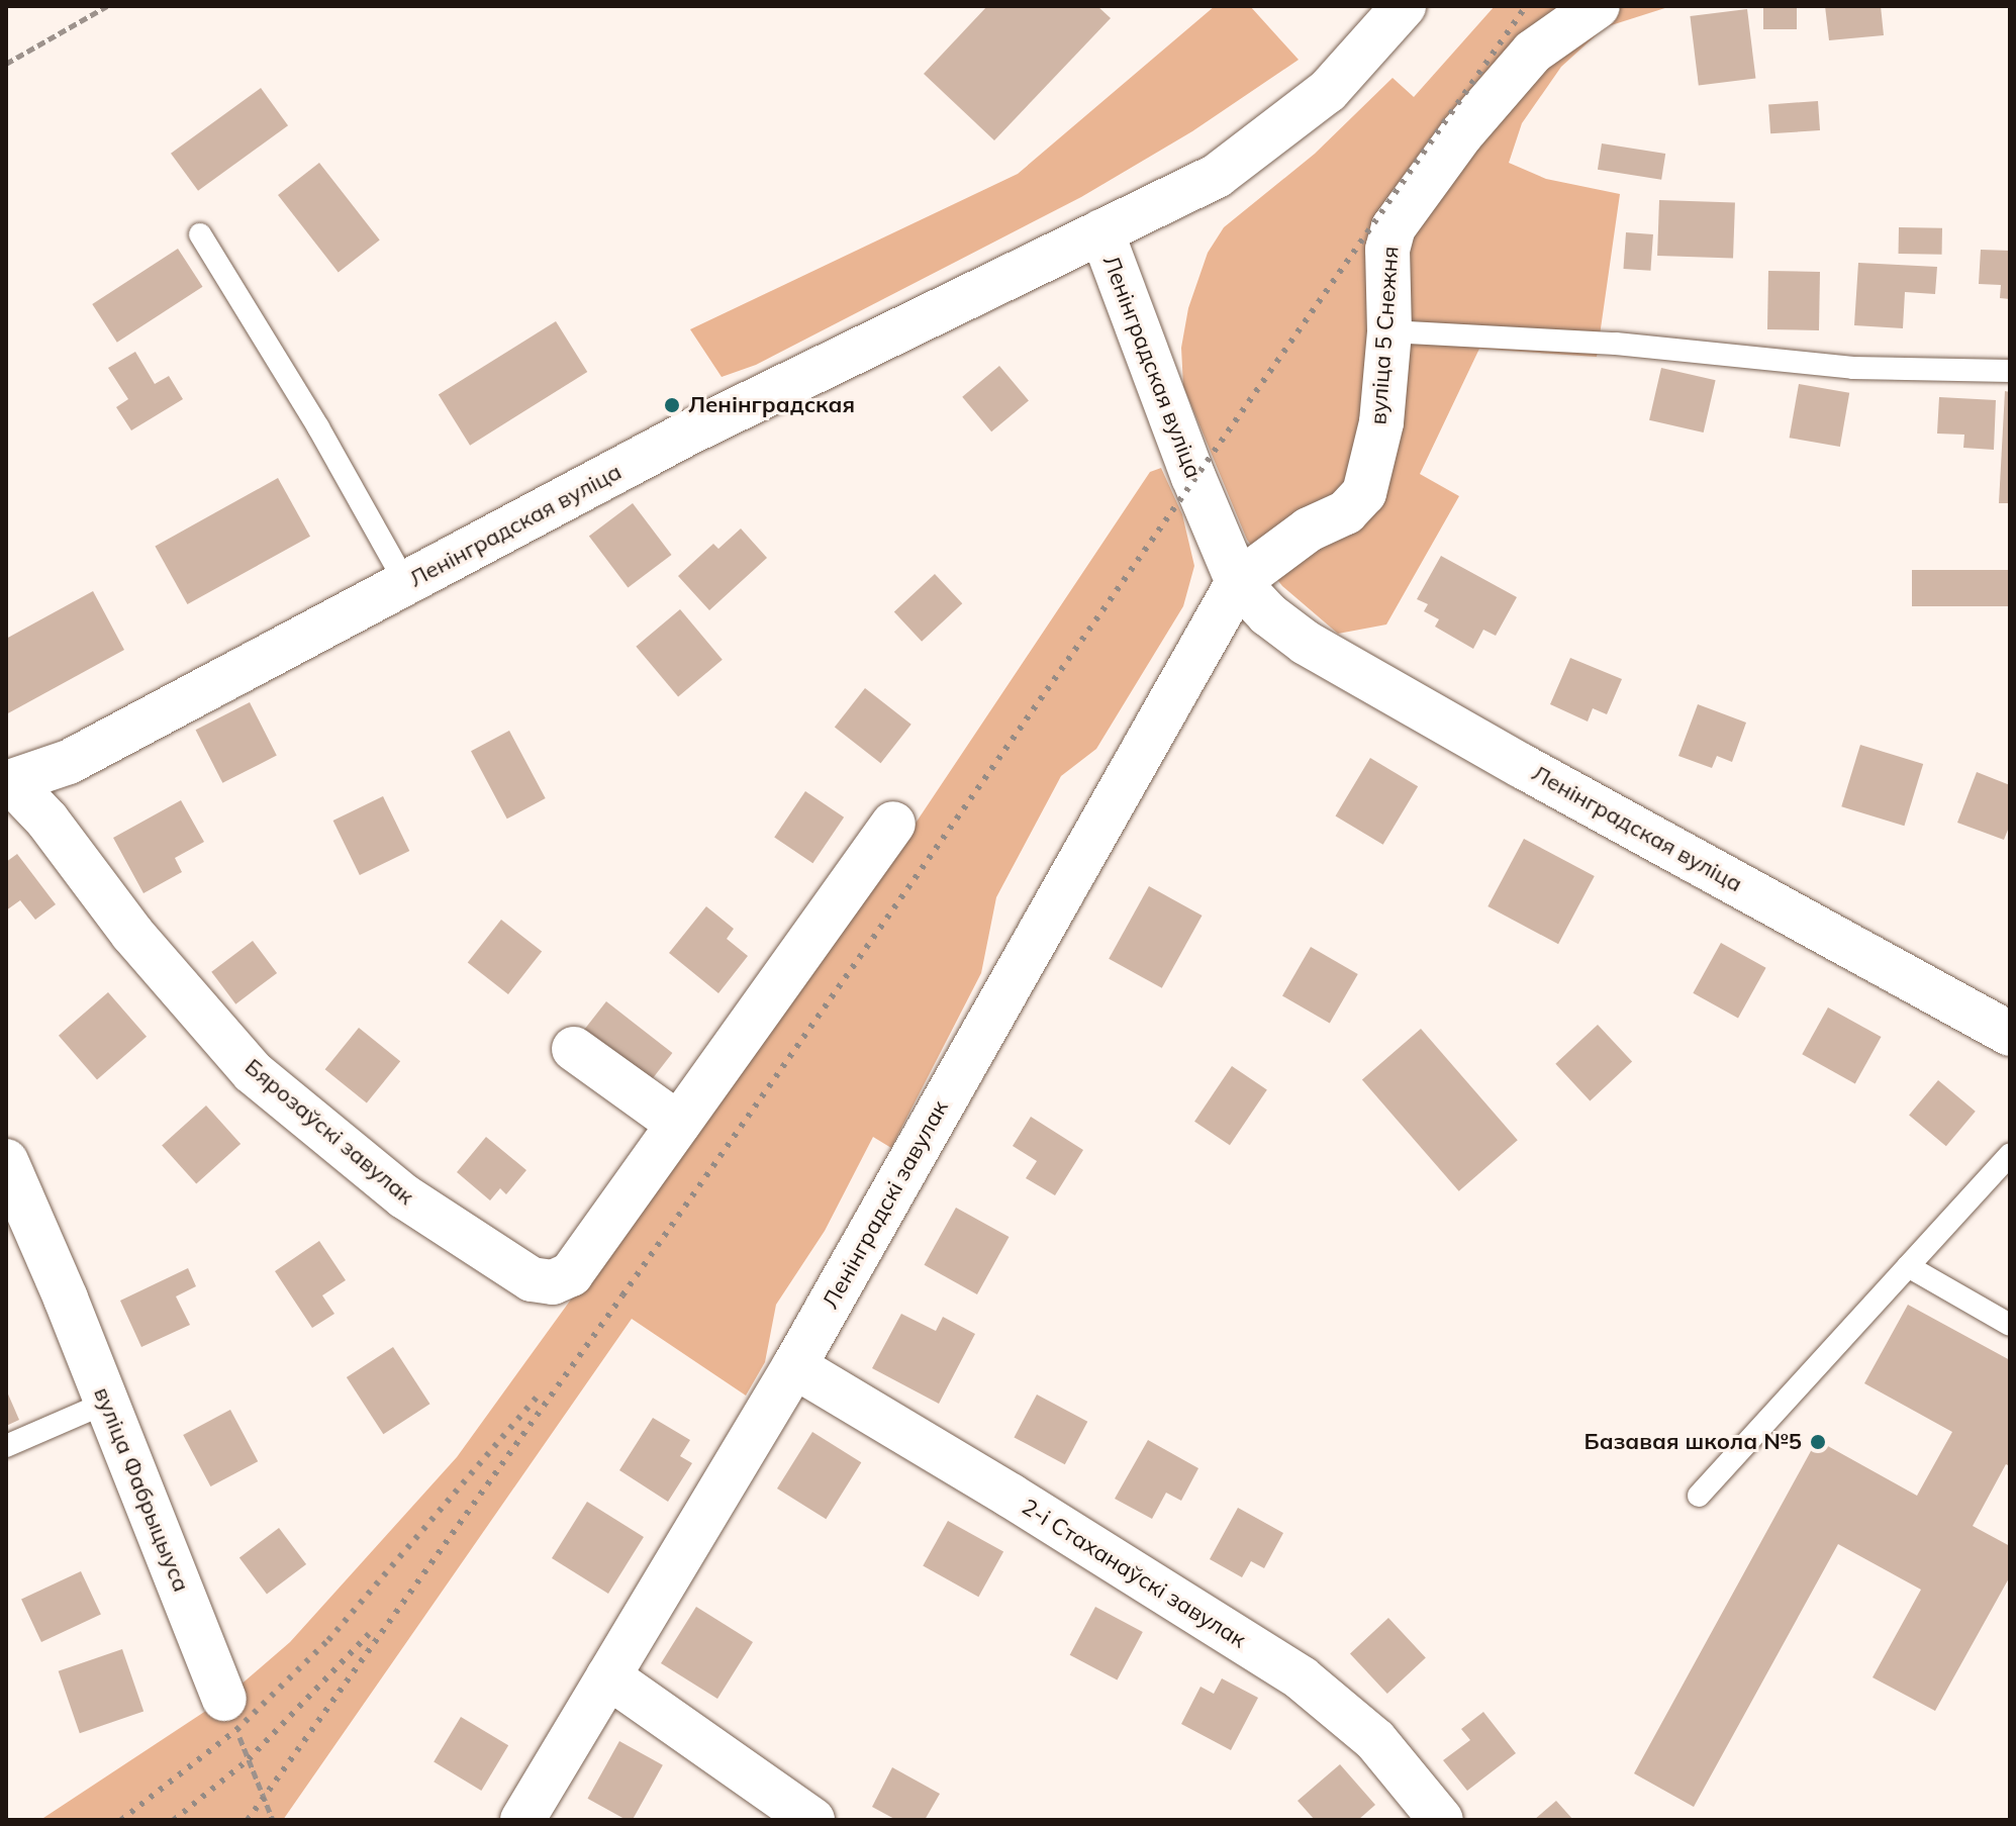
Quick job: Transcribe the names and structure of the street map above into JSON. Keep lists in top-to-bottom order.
{
  "streets": {
    "street": [
      "вуліца 5 Снежня",
      "Ленінградская вуліца",
      "Бярозаўскі завулак",
      "Ленінградскі завулак",
      "вуліца Фабрыцыуса",
      "2-і Стаханаўскі завулак"
    ]
  },
  "crossings": [
    ["вуліца 5 Снежня", "Ленінградская вуліца"],
    ["вуліца 5 Снежня", "Ленінградскі завулак"],
    ["Ленінградская вуліца", "Бярозаўскі завулак"],
    ["Ленінградская вуліца", "Ленінградскі завулак"],
    ["Ленінградскі завулак", "2-і Стаханаўскі завулак"]
  ],
  "places": ["Ленінградская", "Базавая школа №5"]
}
